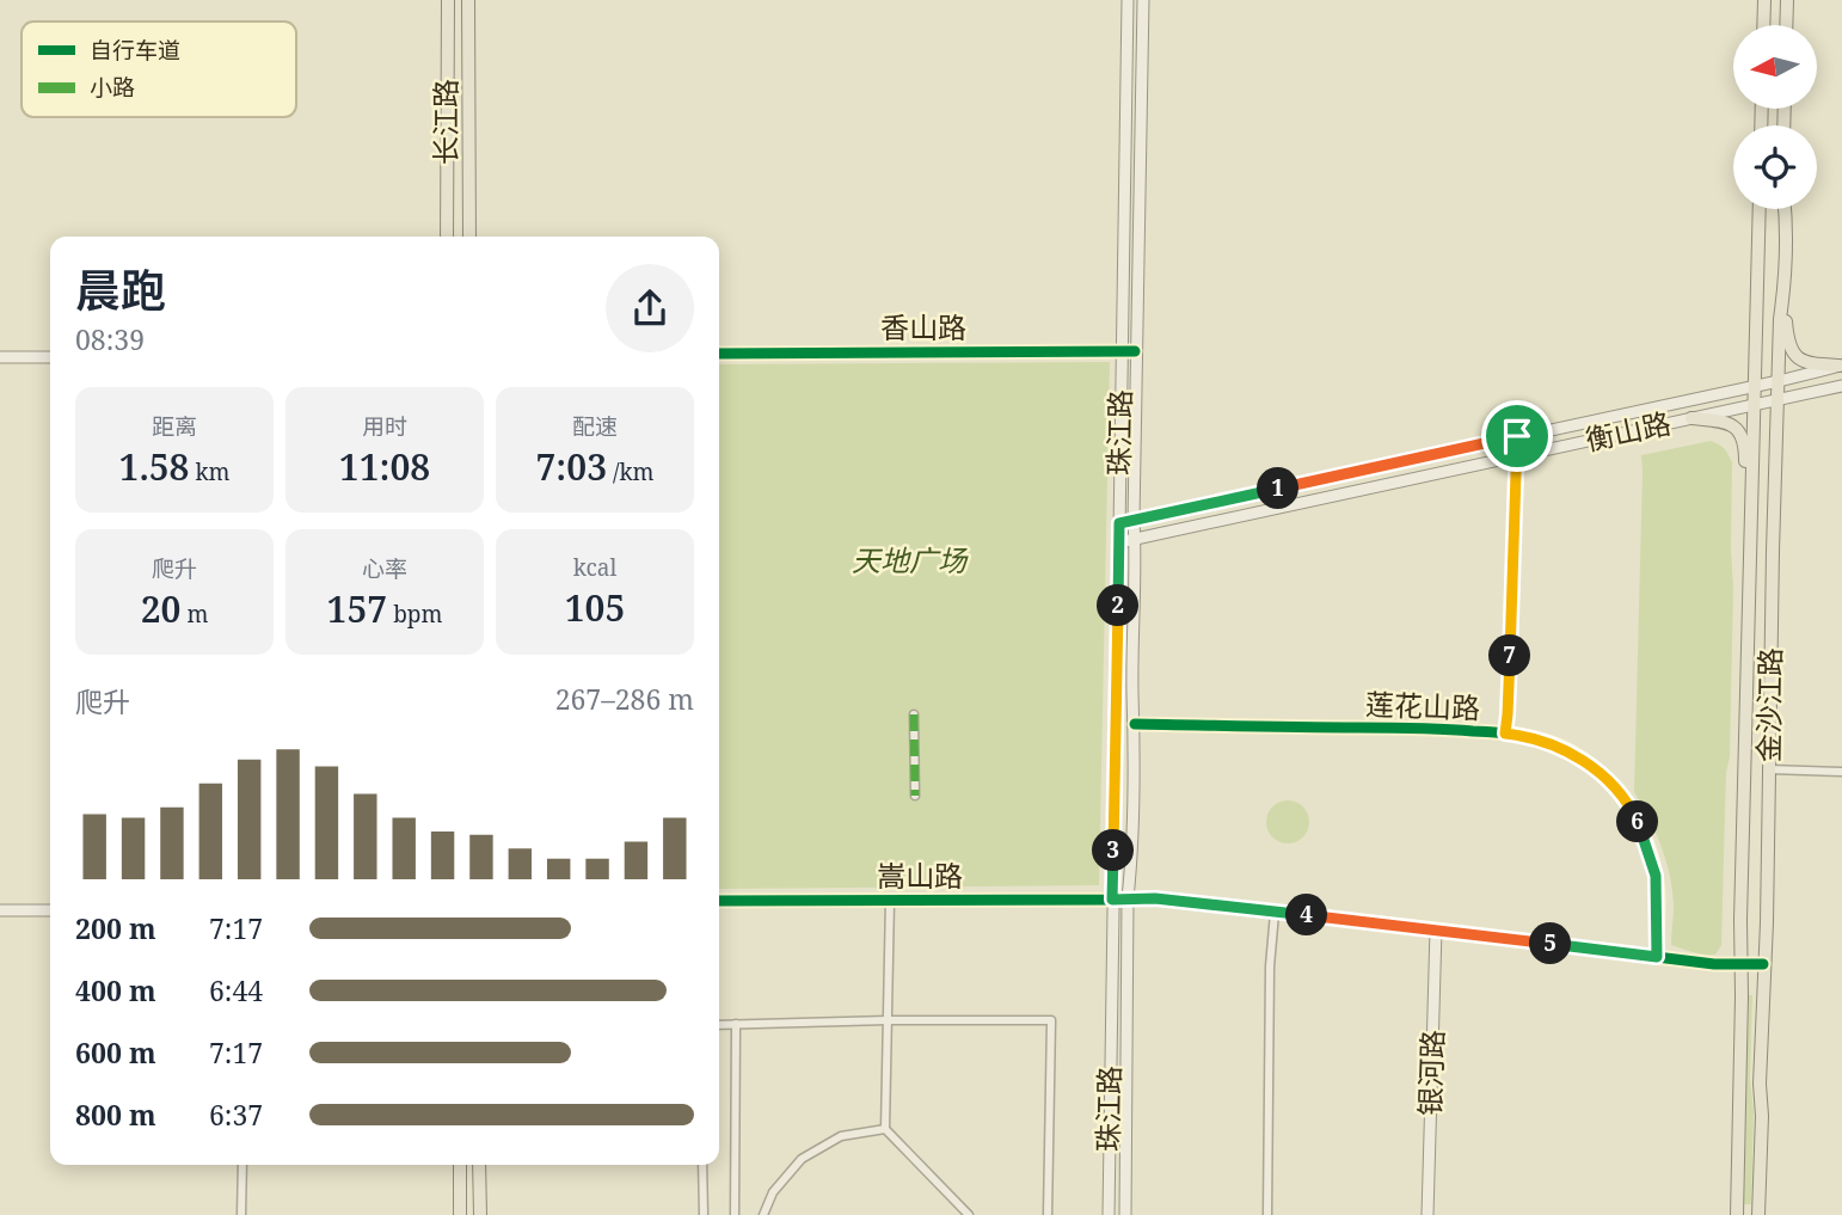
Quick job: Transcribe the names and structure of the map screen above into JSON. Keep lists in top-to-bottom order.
{
  "streets": {
    "main road": [
      "长江路",
      "香山路",
      "珠江路",
      "衡山路",
      "金沙江路",
      "嵩山路",
      "银河路"
    ],
    "street": ["莲花山路"]
  },
  "crossings": [
    ["香山路", "珠江路"],
    ["珠江路", "衡山路"],
    ["珠江路", "嵩山路"],
    ["衡山路", "金沙江路"],
    ["金沙江路", "嵩山路"],
    ["莲花山路", "嵩山路"],
    ["嵩山路", "银河路"]
  ],
  "parks": ["天地广场"],
  "legend": ["自行车道", "小路"],
  "north": "left",
  "page": {
    "heading": ["晨跑", "08:39"],
    "stats": [
      ["距离", "1.58 km"],
      ["用时", "11:08"],
      ["配速", "7:03 /km"],
      ["爬升", "20 m"],
      ["心率", "157 bpm"],
      ["kcal", "105"]
    ],
    "pins": [
      "1",
      "2",
      "7",
      "6",
      "3",
      "4",
      "5"
    ],
    "chart": ["爬升", "267–286 m"],
    "list": [
      {
        "name": "200 m",
        "note": "7:17"
      },
      {
        "name": "400 m",
        "note": "6:44"
      },
      {
        "name": "600 m",
        "note": "7:17"
      },
      {
        "name": "800 m",
        "note": "6:37"
      }
    ]
  }
}
